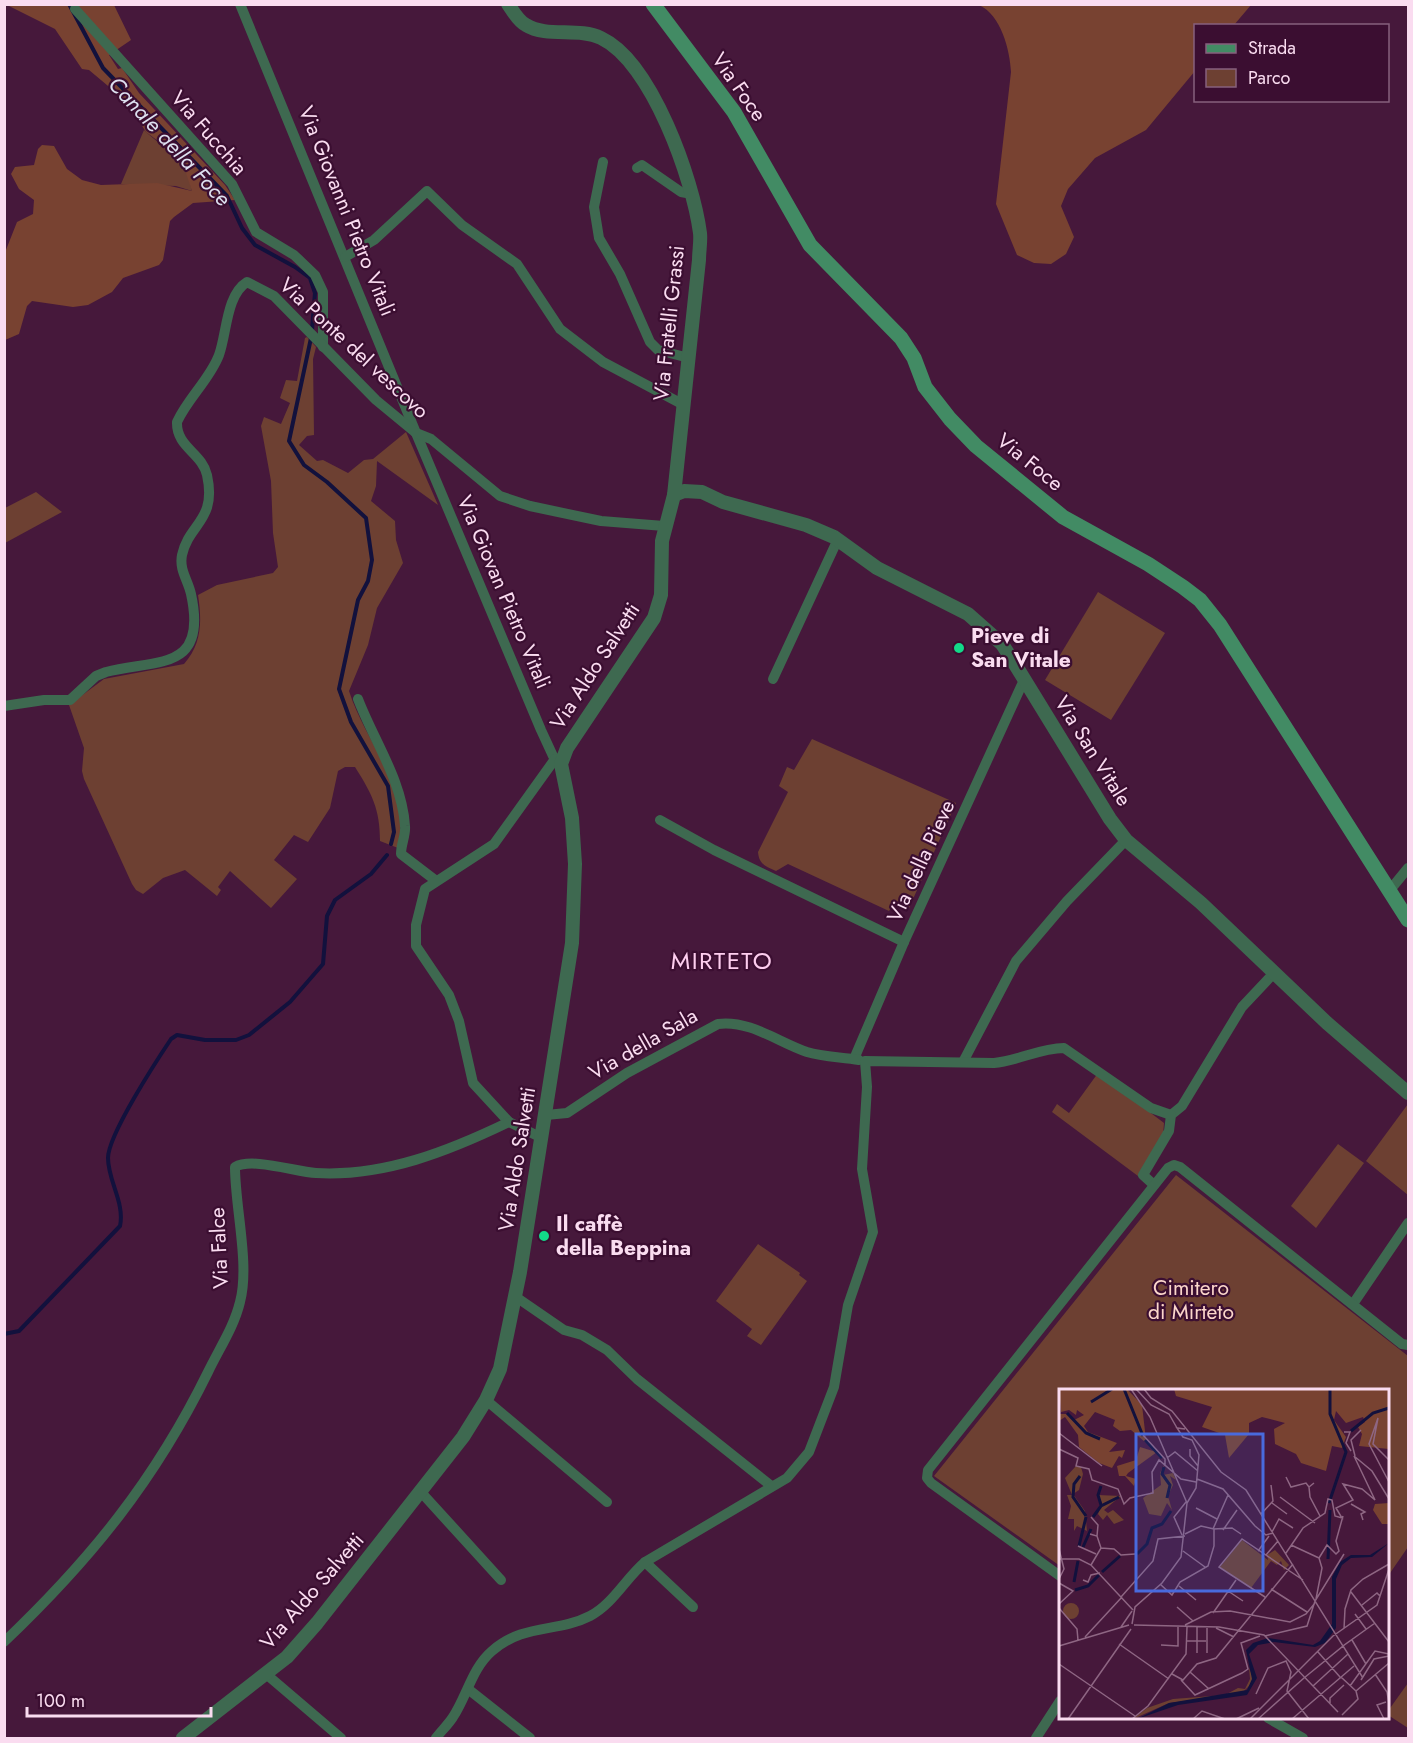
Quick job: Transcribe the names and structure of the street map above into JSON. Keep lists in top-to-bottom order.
{
  "streets": {
    "main road": ["Via Foce"],
    "street": [
      "Via Fucchia",
      "Via Giovanni Pietro Vitali",
      "Via Fratelli Grassi",
      "Via Ponte del vescovo",
      "Via Giovan Pietro Vitali",
      "Via Aldo Salvetti",
      "Via San Vitale",
      "Via della Pieve",
      "Via della Sala",
      "Via Falce"
    ]
  },
  "crossings": [
    ["Via Fucchia", "Via Ponte del vescovo"],
    ["Via Giovanni Pietro Vitali", "Via Ponte del vescovo"],
    ["Via Giovanni Pietro Vitali", "Via Giovan Pietro Vitali"],
    ["Via Fratelli Grassi", "Via Aldo Salvetti"],
    ["Via Fratelli Grassi", "Via San Vitale"],
    ["Via Ponte del vescovo", "Via Giovan Pietro Vitali"],
    ["Via Ponte del vescovo", "Via Aldo Salvetti"],
    ["Via Giovan Pietro Vitali", "Via Aldo Salvetti"],
    ["Via Aldo Salvetti", "Via San Vitale"],
    ["Via Aldo Salvetti", "Via della Sala"],
    ["Via San Vitale", "Via della Pieve"],
    ["Via della Pieve", "Via della Sala"]
  ],
  "districts": ["MIRTETO"],
  "water": ["Canale della Foce"],
  "parks": ["Cimitero di Mirteto"],
  "places": ["Pieve di San Vitale", "Il caffè della Beppina"],
  "legend": ["Strada", "Parco"],
  "scale_bar": "100 m"
}
